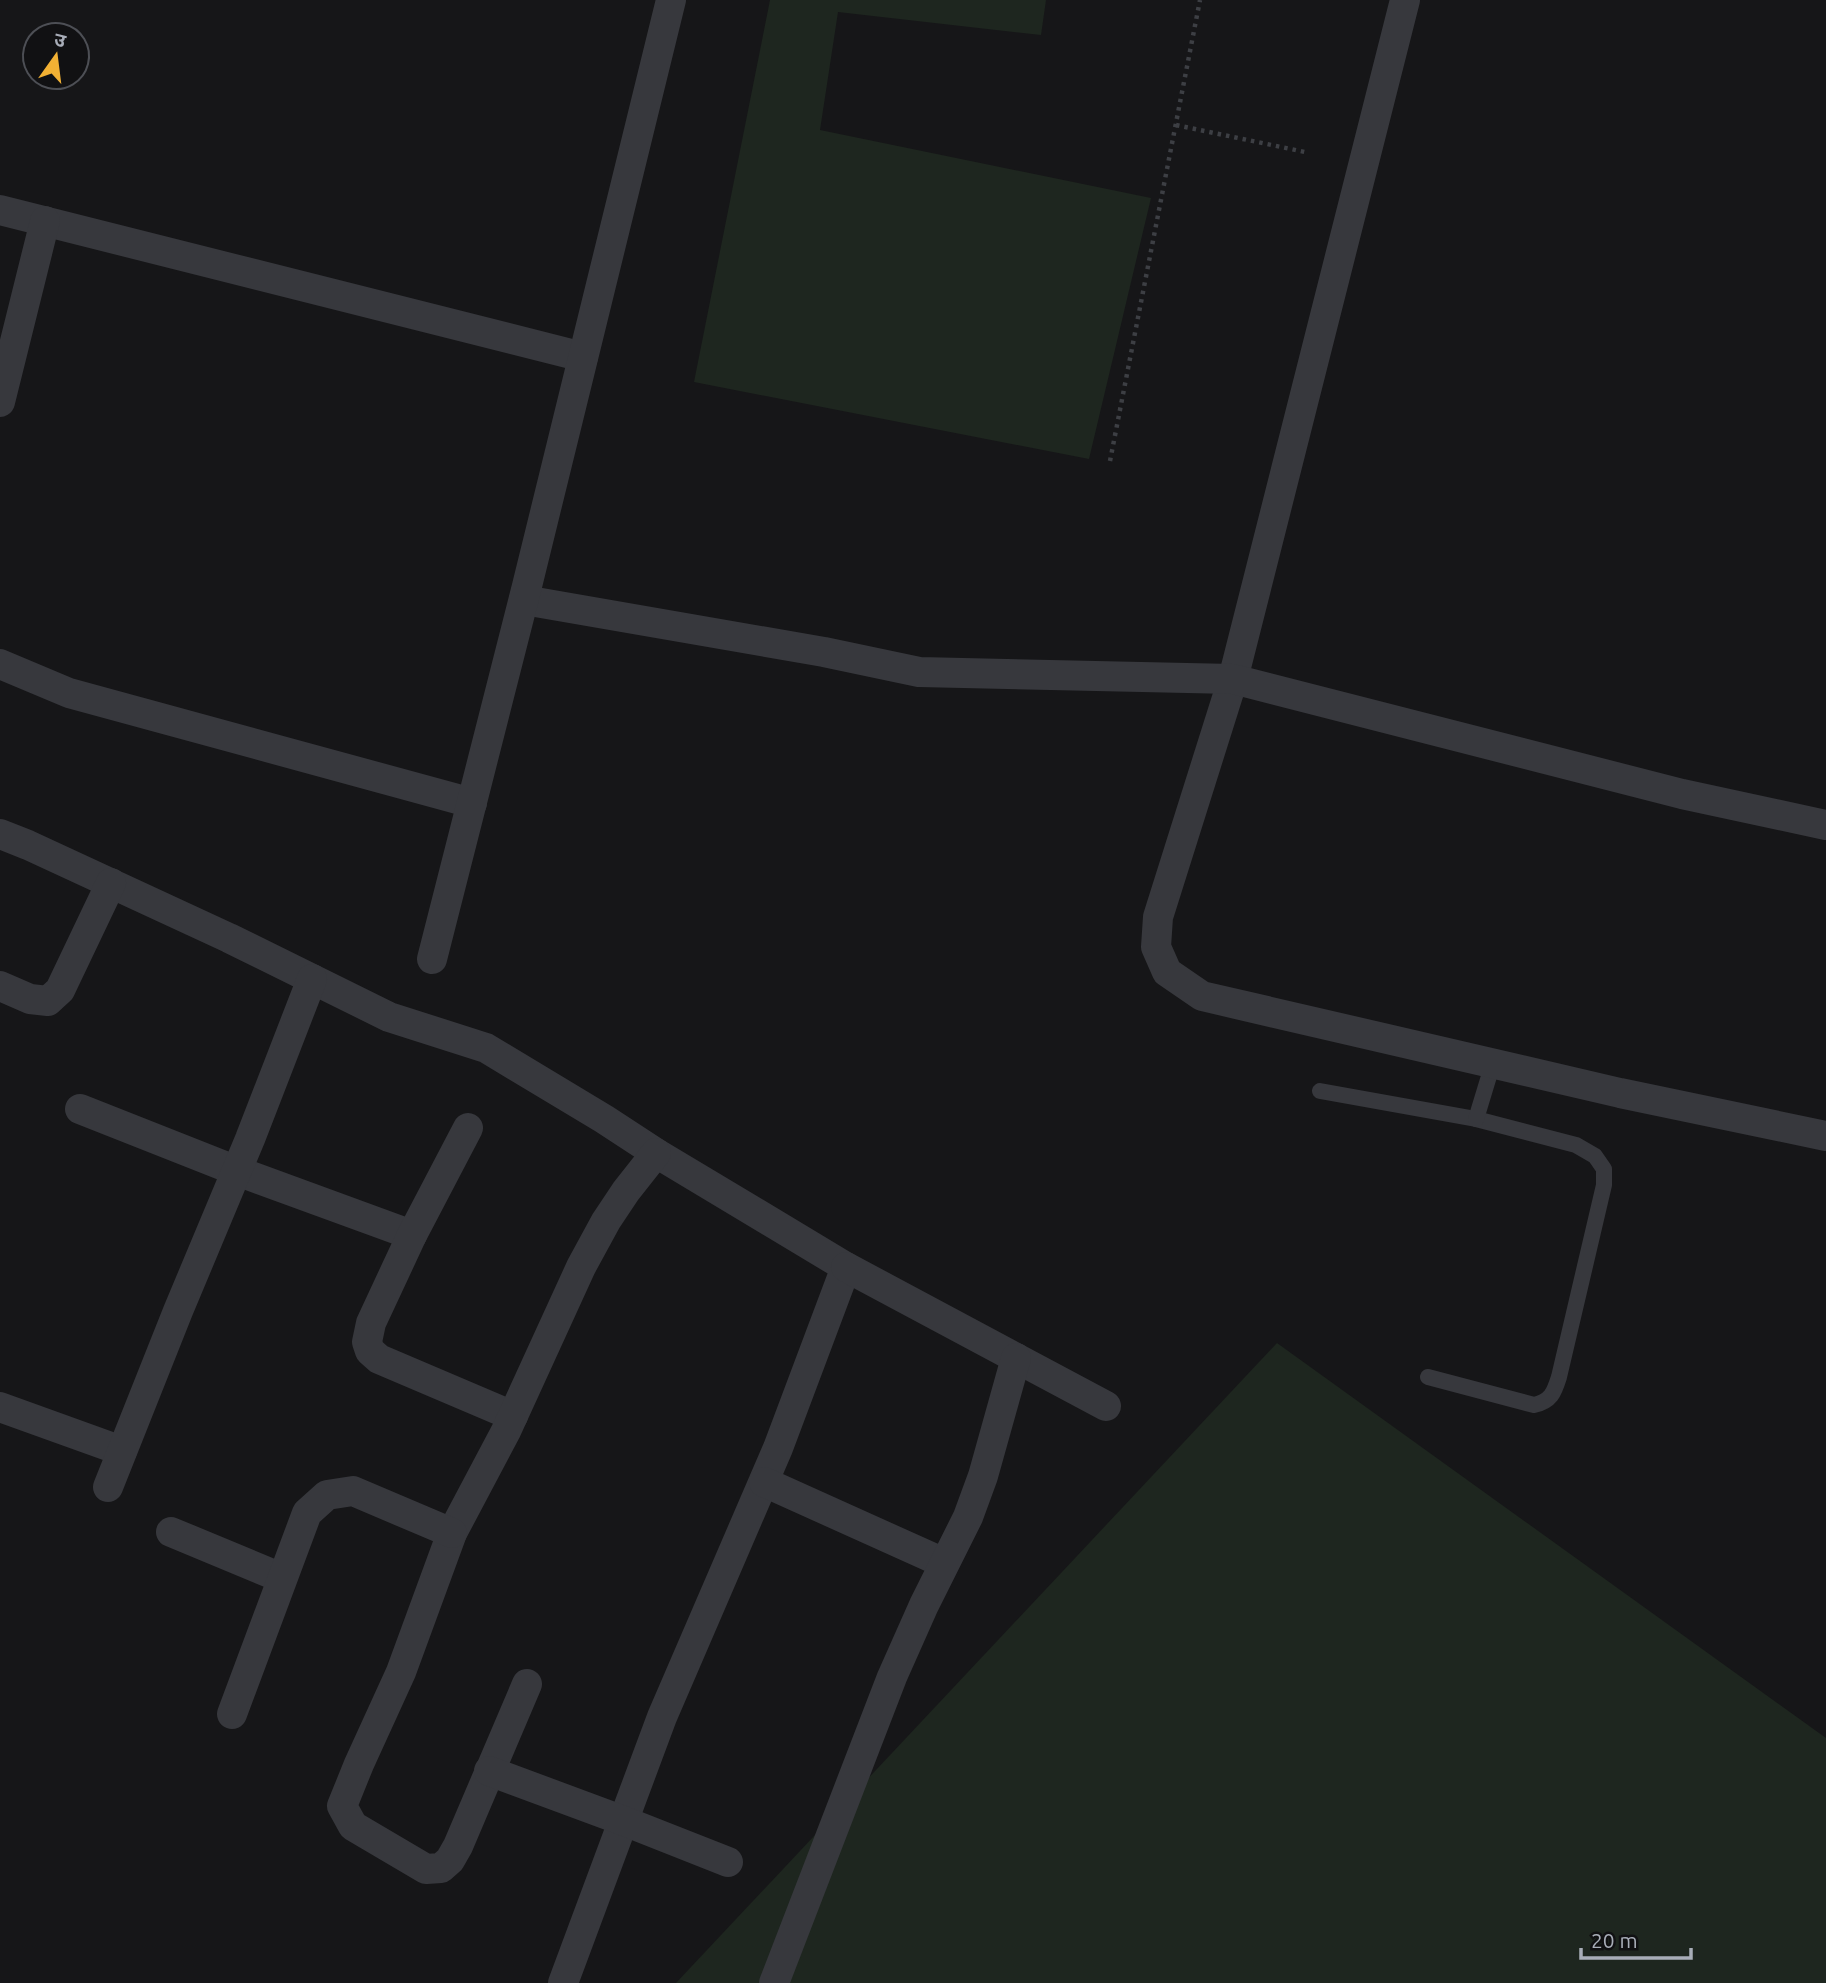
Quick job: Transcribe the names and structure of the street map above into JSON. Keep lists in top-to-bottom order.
{
  "scale_bar": "20 m",
  "north": "top"
}
